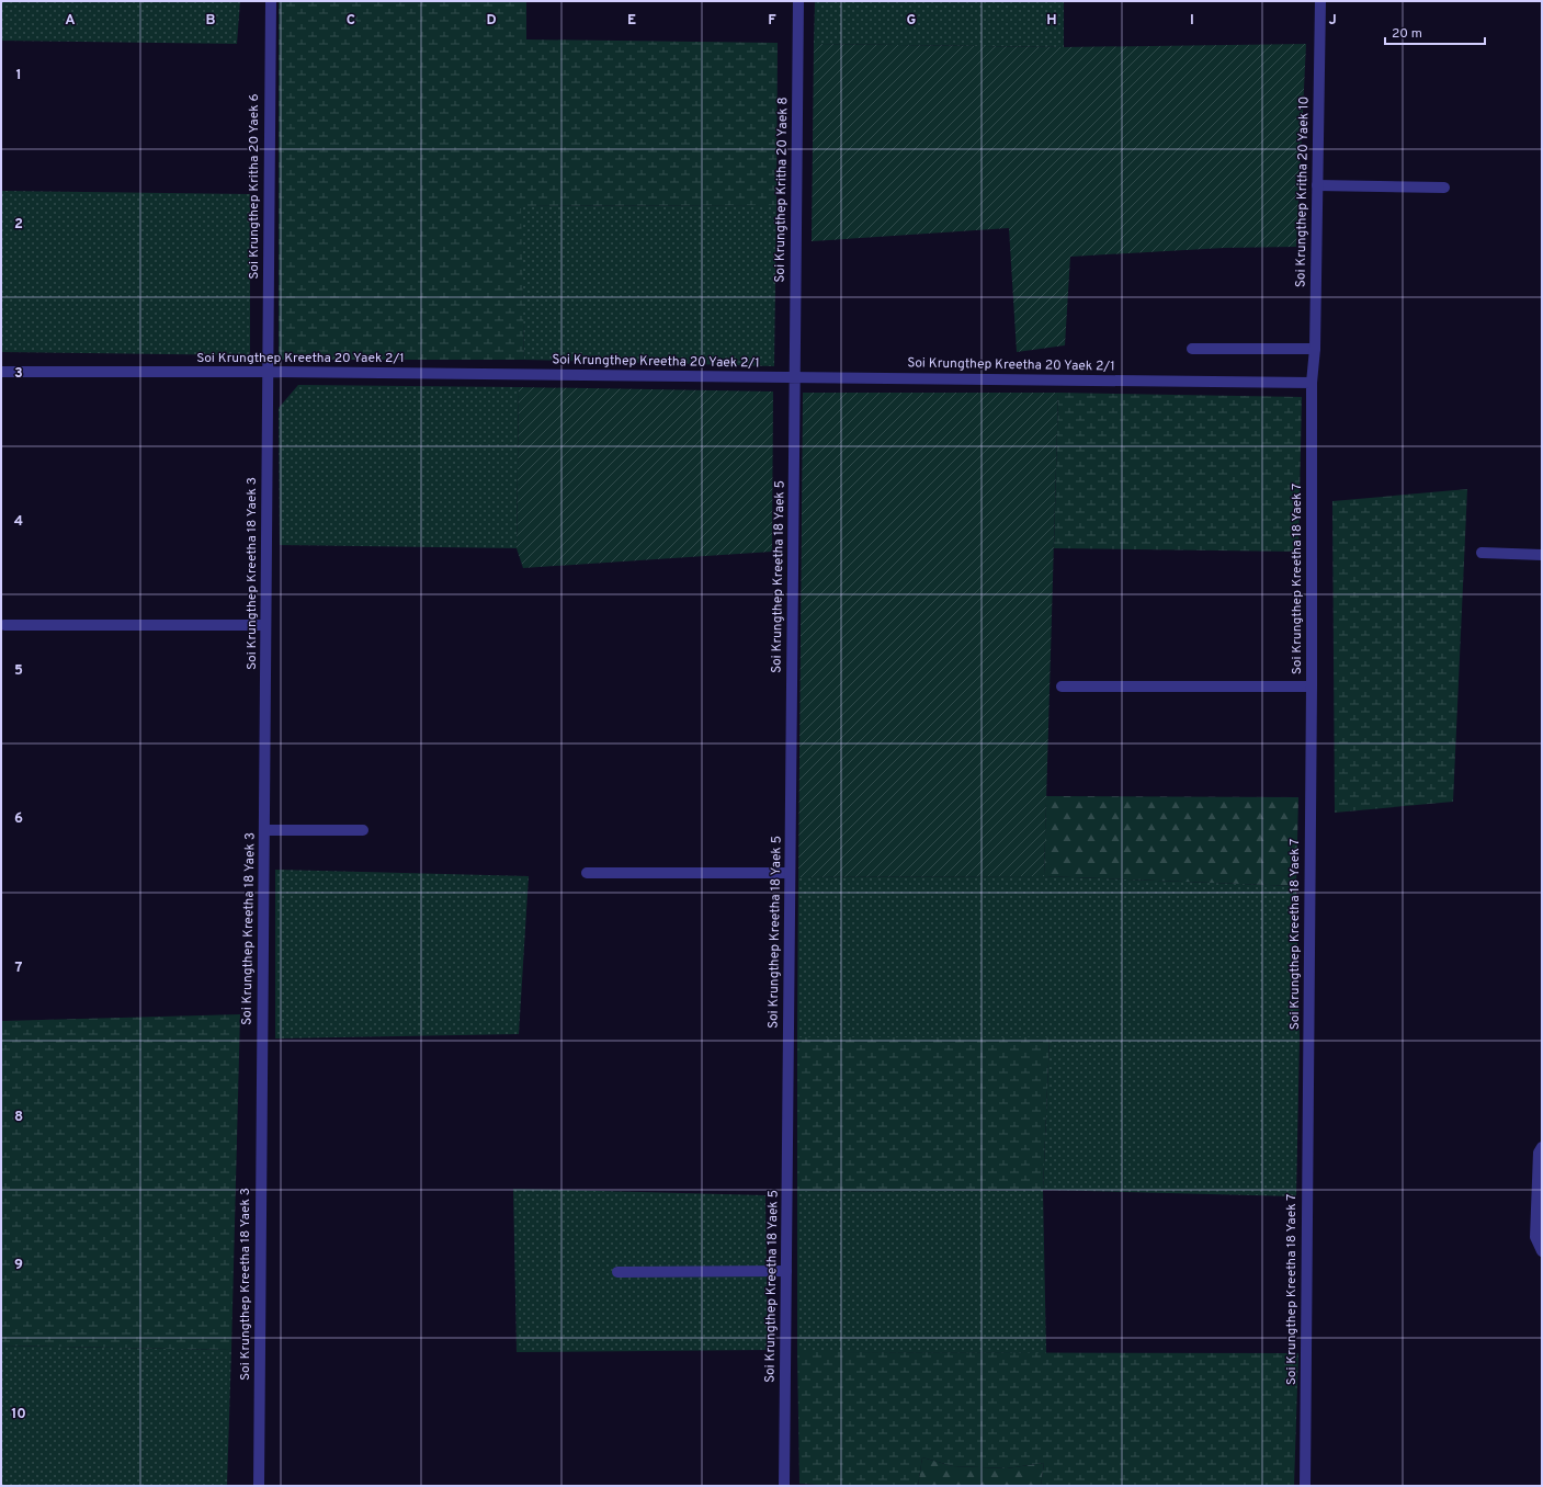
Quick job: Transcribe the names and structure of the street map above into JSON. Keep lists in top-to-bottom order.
{
  "streets": {
    "street": [
      "Soi Krungthep Kritha 20 Yaek 6",
      "Soi Krungthep Kritha 20 Yaek 8",
      "Soi Krungthep Kritha 20 Yaek 10",
      "Soi Krungthep Kreetha 20 Yaek 2/1",
      "Soi Krungthep Kreetha 18 Yaek 3",
      "Soi Krungthep Kreetha 18 Yaek 5",
      "Soi Krungthep Kreetha 18 Yaek 7"
    ]
  },
  "crossings": [
    ["Soi Krungthep Kritha 20 Yaek 6", "Soi Krungthep Kreetha 20 Yaek 2/1"],
    ["Soi Krungthep Kritha 20 Yaek 6", "Soi Krungthep Kreetha 18 Yaek 3"],
    ["Soi Krungthep Kritha 20 Yaek 8", "Soi Krungthep Kreetha 20 Yaek 2/1"],
    ["Soi Krungthep Kritha 20 Yaek 8", "Soi Krungthep Kreetha 18 Yaek 5"],
    ["Soi Krungthep Kritha 20 Yaek 10", "Soi Krungthep Kreetha 20 Yaek 2/1"],
    ["Soi Krungthep Kritha 20 Yaek 10", "Soi Krungthep Kreetha 18 Yaek 7"],
    ["Soi Krungthep Kreetha 20 Yaek 2/1", "Soi Krungthep Kreetha 18 Yaek 3"],
    ["Soi Krungthep Kreetha 20 Yaek 2/1", "Soi Krungthep Kreetha 18 Yaek 5"],
    ["Soi Krungthep Kreetha 20 Yaek 2/1", "Soi Krungthep Kreetha 18 Yaek 7"]
  ],
  "scale_bar": "20 m",
  "grid": {
    "columns": [
      "A",
      "B",
      "C",
      "D",
      "E",
      "F",
      "G",
      "H",
      "I",
      "J"
    ],
    "rows": [
      "1",
      "2",
      "3",
      "4",
      "5",
      "6",
      "7",
      "8",
      "9",
      "10"
    ]
  }
}
